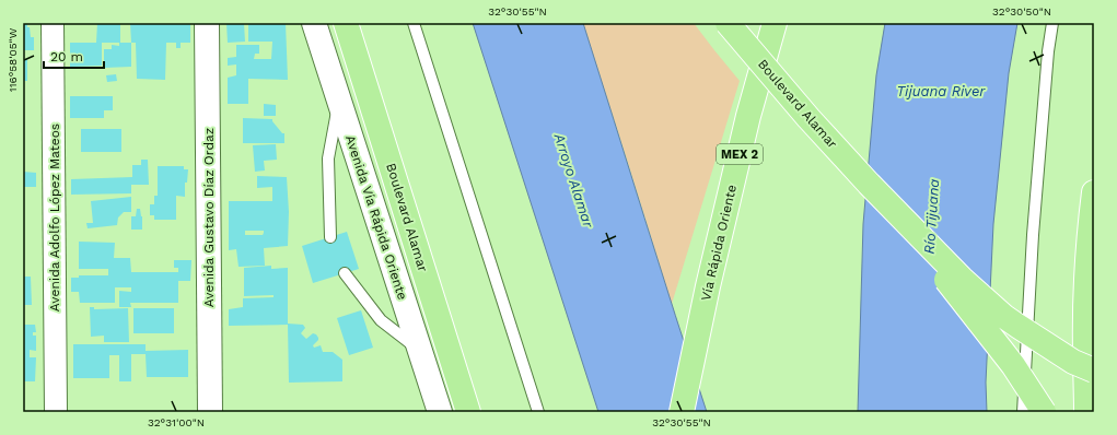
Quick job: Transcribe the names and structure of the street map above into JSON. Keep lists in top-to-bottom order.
{
  "streets": {
    "highway": ["Boulevard Alamar", "MEX 2", "Vía Rápida Oriente"],
    "main road": ["Avenida Gustavo Díaz Ordaz", "Avenida Vía Rápida Oriente"],
    "street": ["Avenida Adolfo López Mateos"]
  },
  "water": ["Tijuana River", "Arroyo Alamar", "Río Tijuana"],
  "scale_bar": "20 m",
  "coordinates": [
    "32°30'55\"N",
    "32°30'50\"N",
    "116°58'05\"W",
    "32°31'00\"N"
  ]
}
